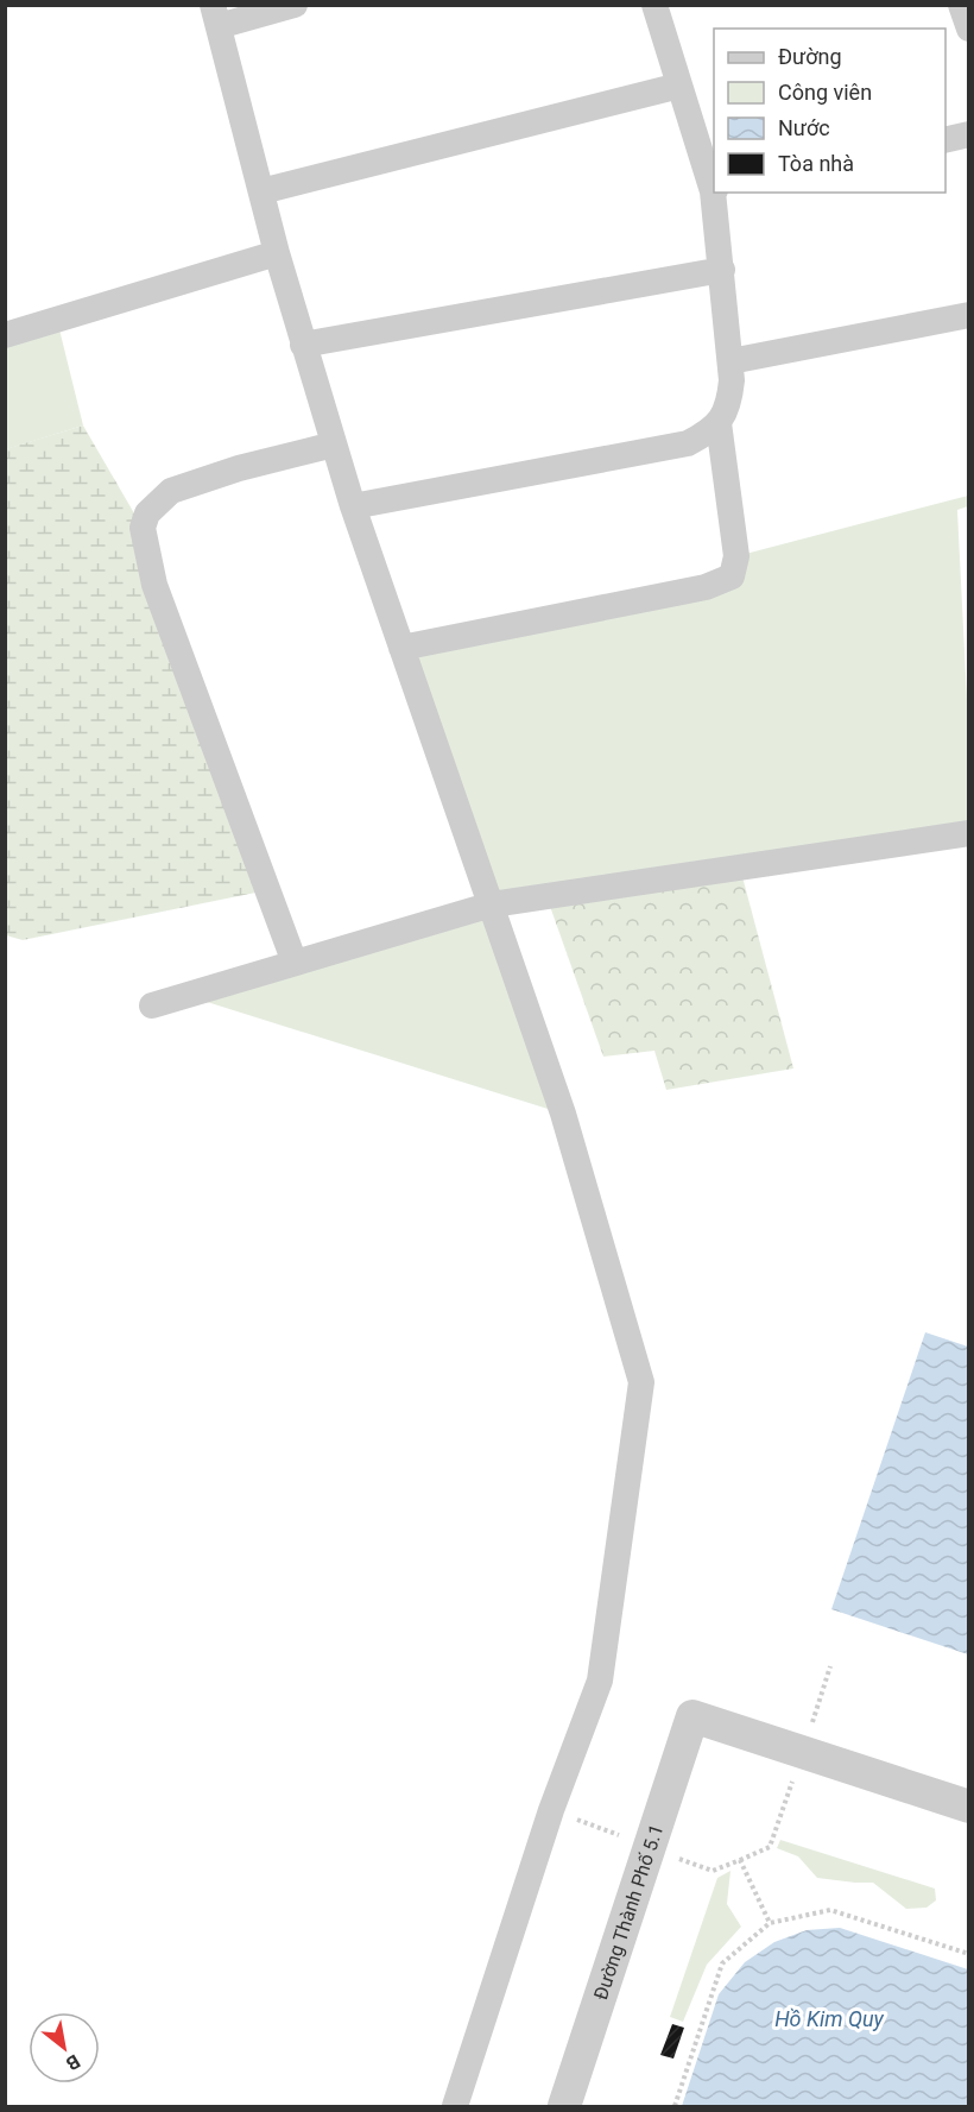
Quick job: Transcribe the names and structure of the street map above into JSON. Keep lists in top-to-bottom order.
{
  "streets": {
    "street": ["Đường Thành Phố 5.1"]
  },
  "water": ["Hồ Kim Quy"],
  "legend": [
    "Đường",
    "Công viên",
    "Nước",
    "Tòa nhà"
  ],
  "north": "bottom right"
}
